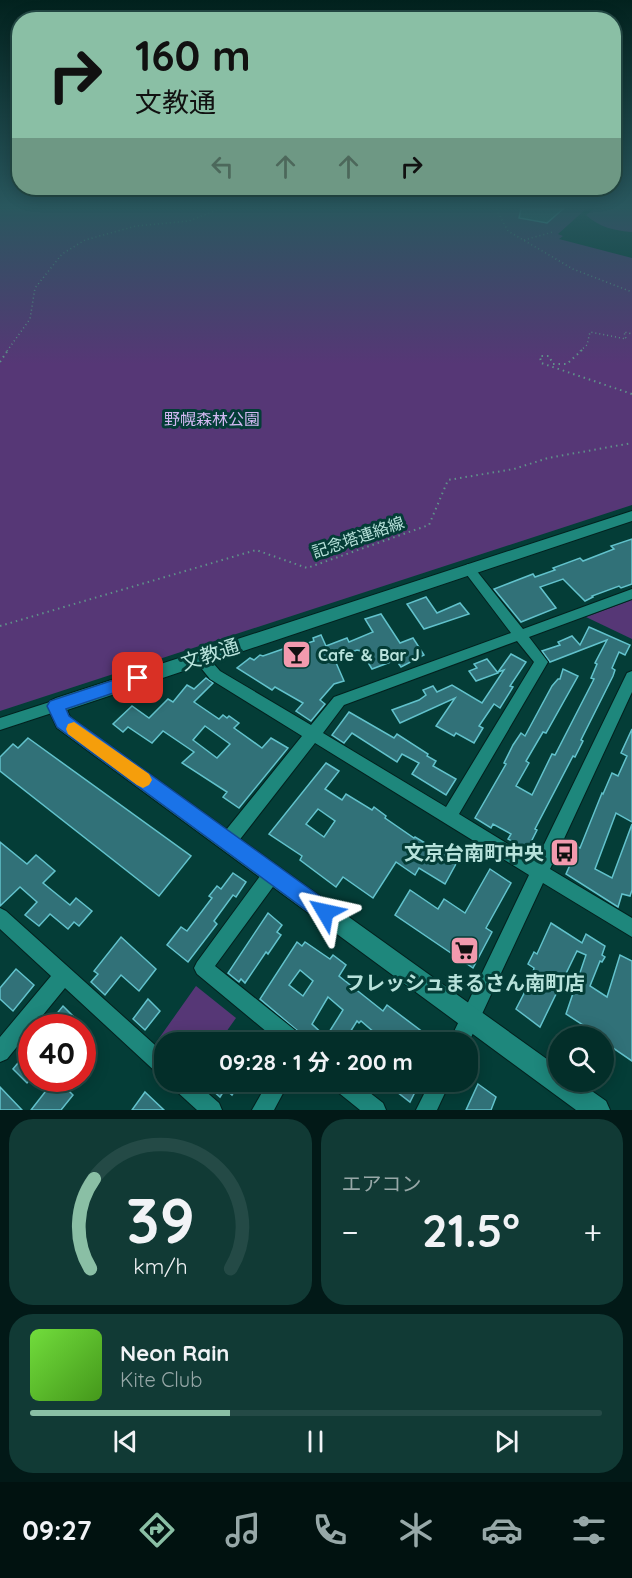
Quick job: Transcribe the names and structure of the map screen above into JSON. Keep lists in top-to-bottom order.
{
  "streets": {
    "street": ["文教通"],
    "path": ["記念塔連絡線"]
  },
  "parks": ["野幌森林公園"],
  "places": {
    "bar": ["Cafe ＆ Bar J"],
    "bus stop": ["文京台南町中央"],
    "supermarket": ["フレッシュまるさん南町店"]
  },
  "page": {
    "turn": ["160 m", "文教通"],
    "limit": "40",
    "trip": "09:28 · 1 分 · 200 m",
    "tile": "エアコン",
    "heat": ["−", "21.5°", "+"],
    "song": ["Neon Rain", "Kite Club"],
    "tabs": "09:27",
    "gauge": ["39", "km/h"]
  }
}
